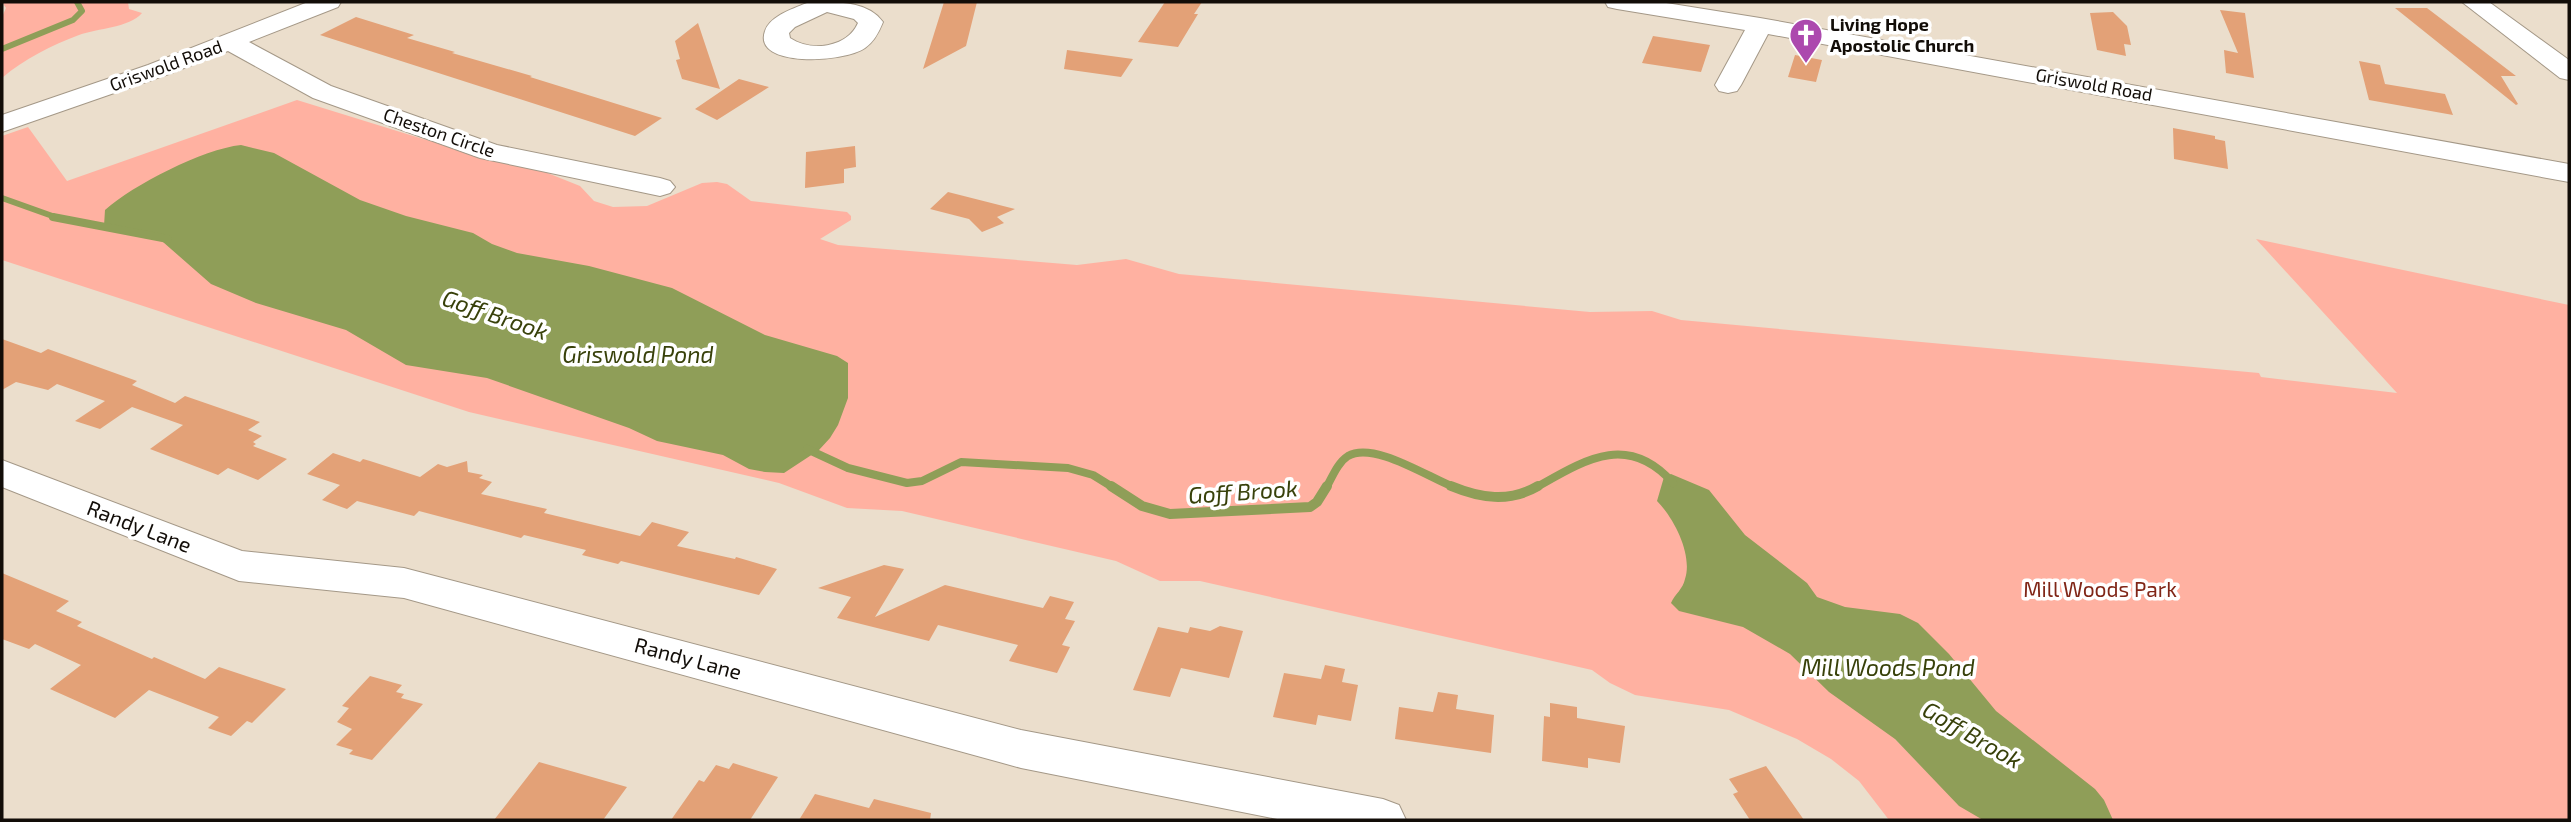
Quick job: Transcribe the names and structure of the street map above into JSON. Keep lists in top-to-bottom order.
{
  "streets": {
    "street": ["Griswold Road", "Cheston Circle", "Randy Lane"]
  },
  "crossings": [
    ["Griswold Road", "Cheston Circle"]
  ],
  "water": ["Goff Brook", "Griswold Pond", "Mill Woods Pond"],
  "parks": ["Mill Woods Park"],
  "places": {
    "church": ["Living Hope Apostolic Church"]
  }
}
